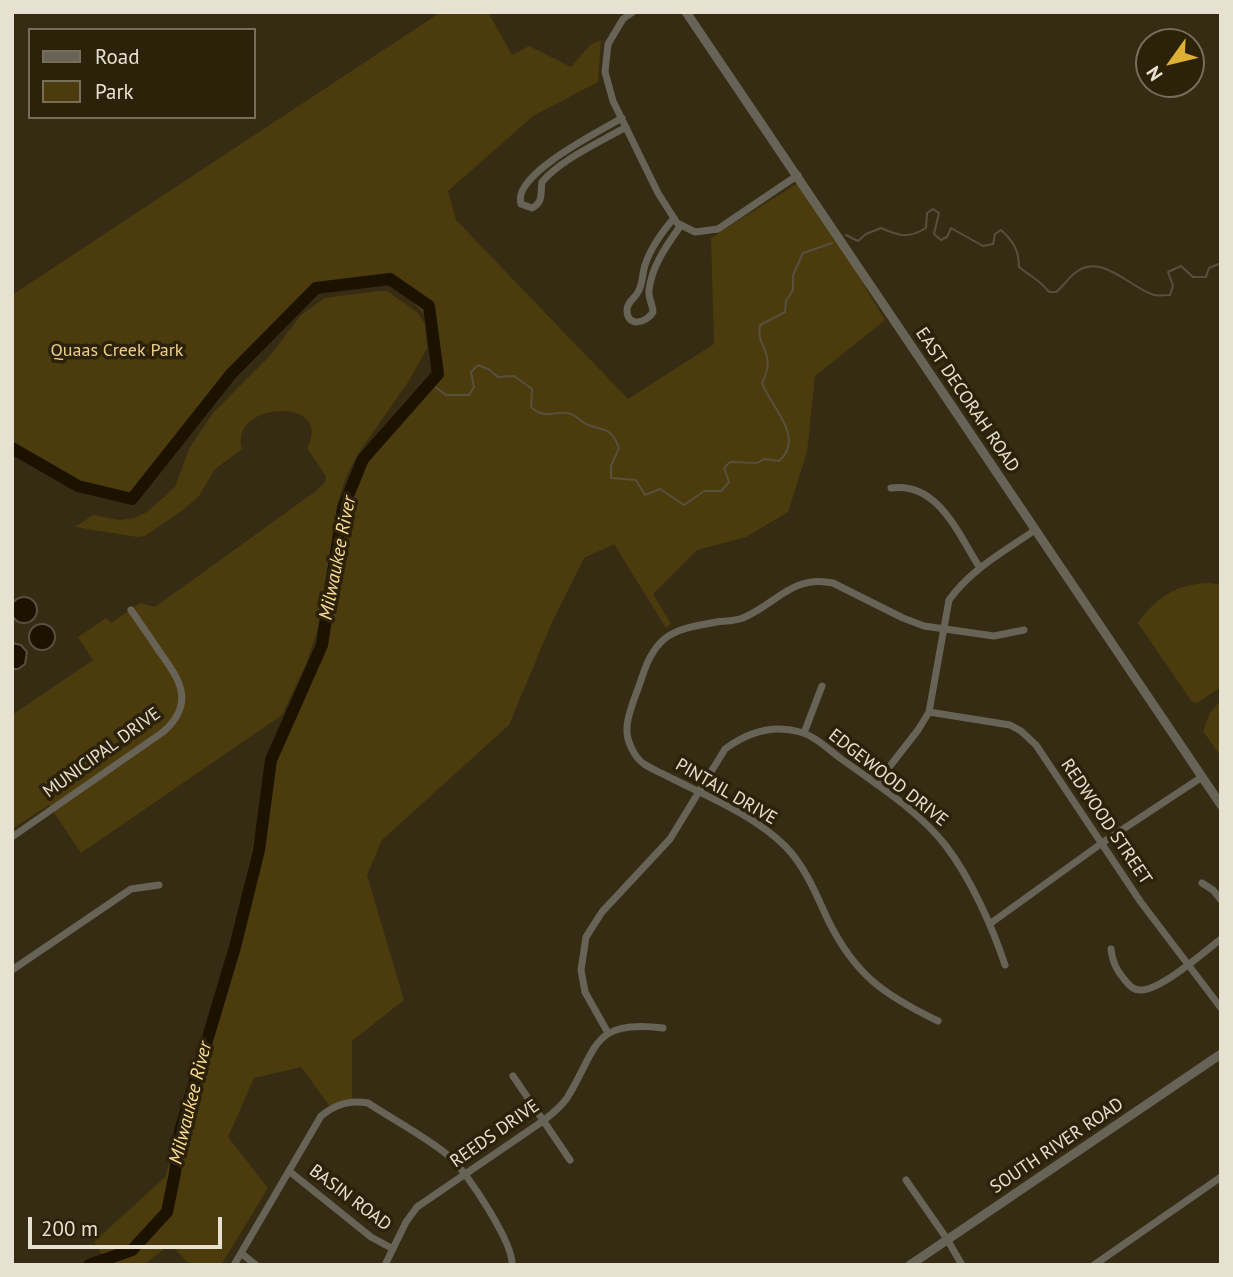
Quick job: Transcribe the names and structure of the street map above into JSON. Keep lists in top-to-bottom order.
{
  "streets": {
    "street": [
      "EAST DECORAH ROAD",
      "MUNICIPAL DRIVE",
      "EDGEWOOD DRIVE",
      "PINTAIL DRIVE",
      "REDWOOD STREET",
      "REEDS DRIVE",
      "SOUTH RIVER ROAD",
      "BASIN ROAD"
    ]
  },
  "crossings": [
    ["EDGEWOOD DRIVE", "PINTAIL DRIVE"],
    ["EDGEWOOD DRIVE", "REEDS DRIVE"],
    ["REEDS DRIVE", "BASIN ROAD"]
  ],
  "water": ["Milwaukee River"],
  "parks": ["Quaas Creek Park"],
  "legend": ["Road", "Park"],
  "scale_bar": "200 m",
  "north": "bottom left"
}
